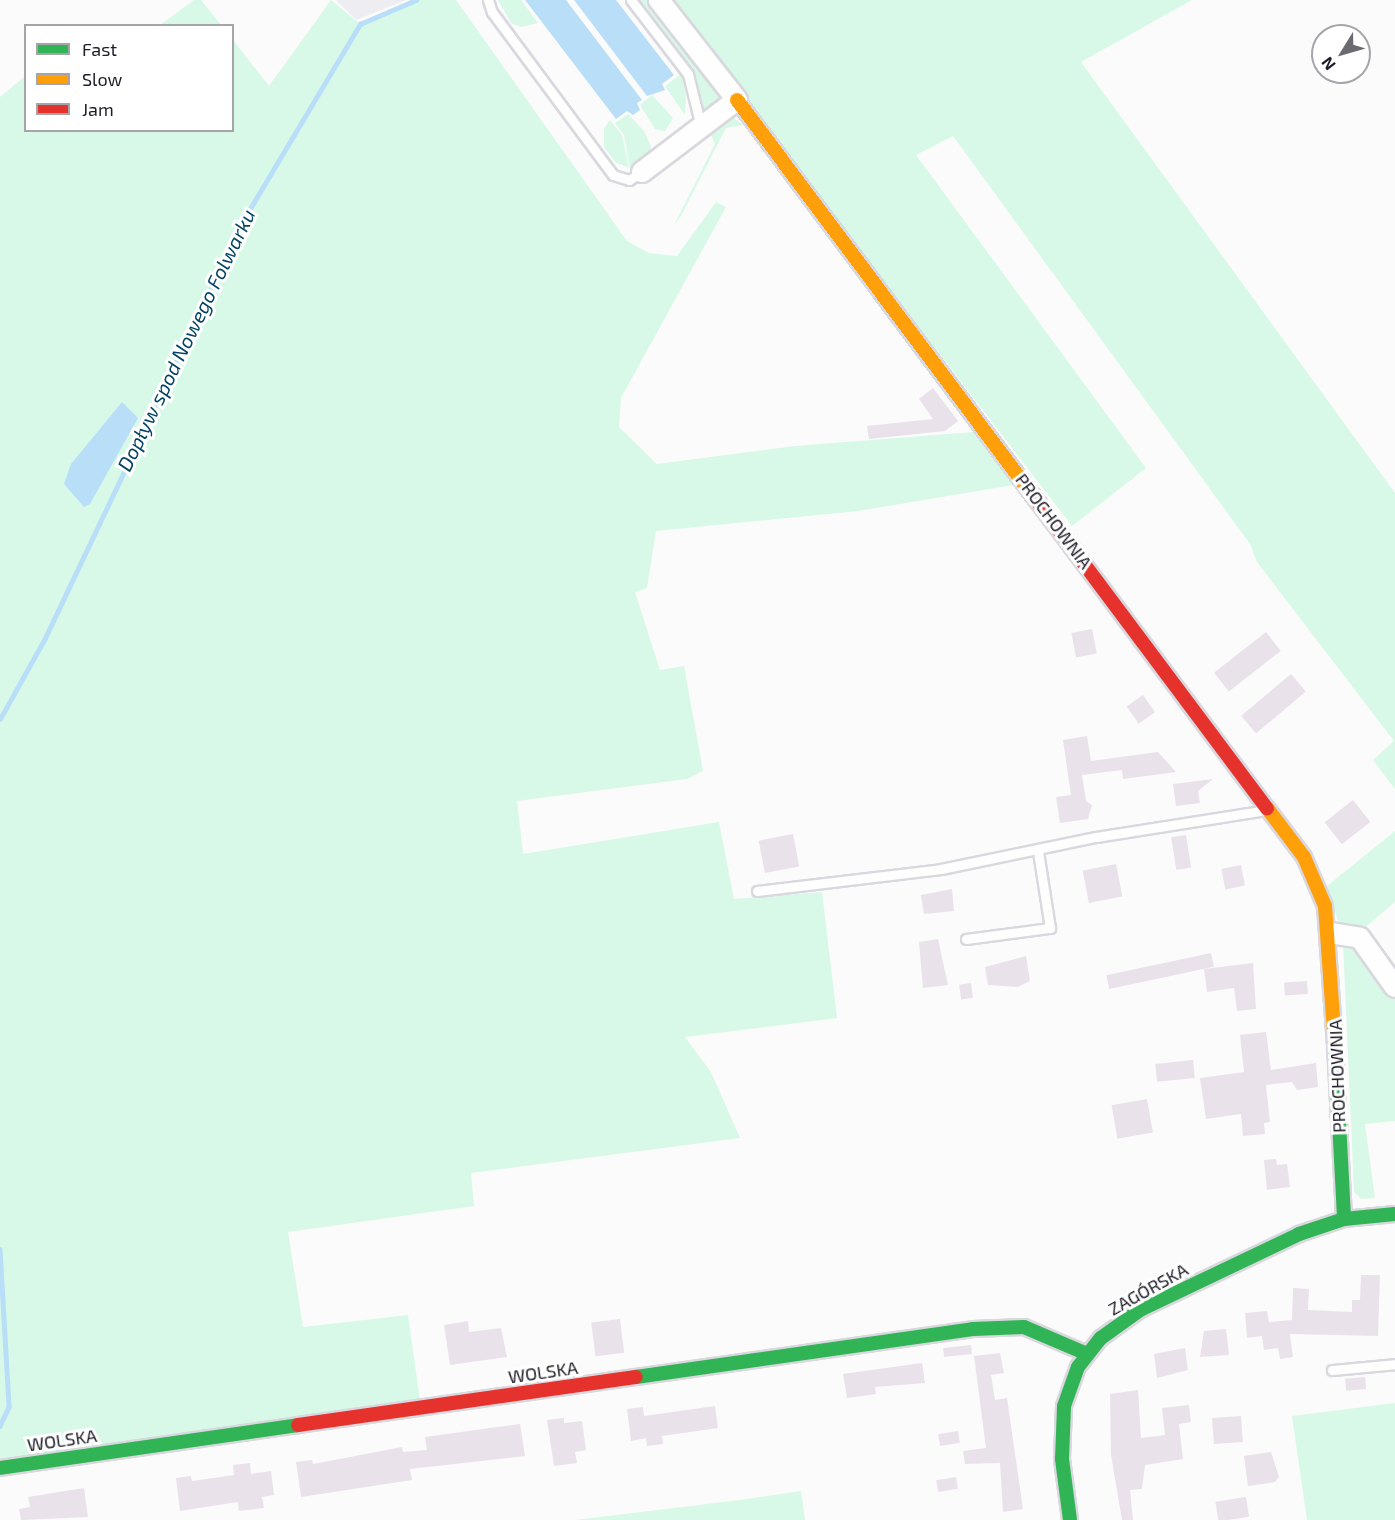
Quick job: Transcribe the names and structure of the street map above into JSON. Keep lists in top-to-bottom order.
{
  "streets": {
    "street": ["PROCHOWNIA", "ZAGÓRSKA", "WOLSKA"]
  },
  "crossings": [
    ["PROCHOWNIA", "ZAGÓRSKA"],
    ["ZAGÓRSKA", "WOLSKA"]
  ],
  "water": ["Dopływ spod Nowego Folwarku"],
  "legend": ["Fast", "Slow", "Jam"],
  "north": "bottom left"
}
